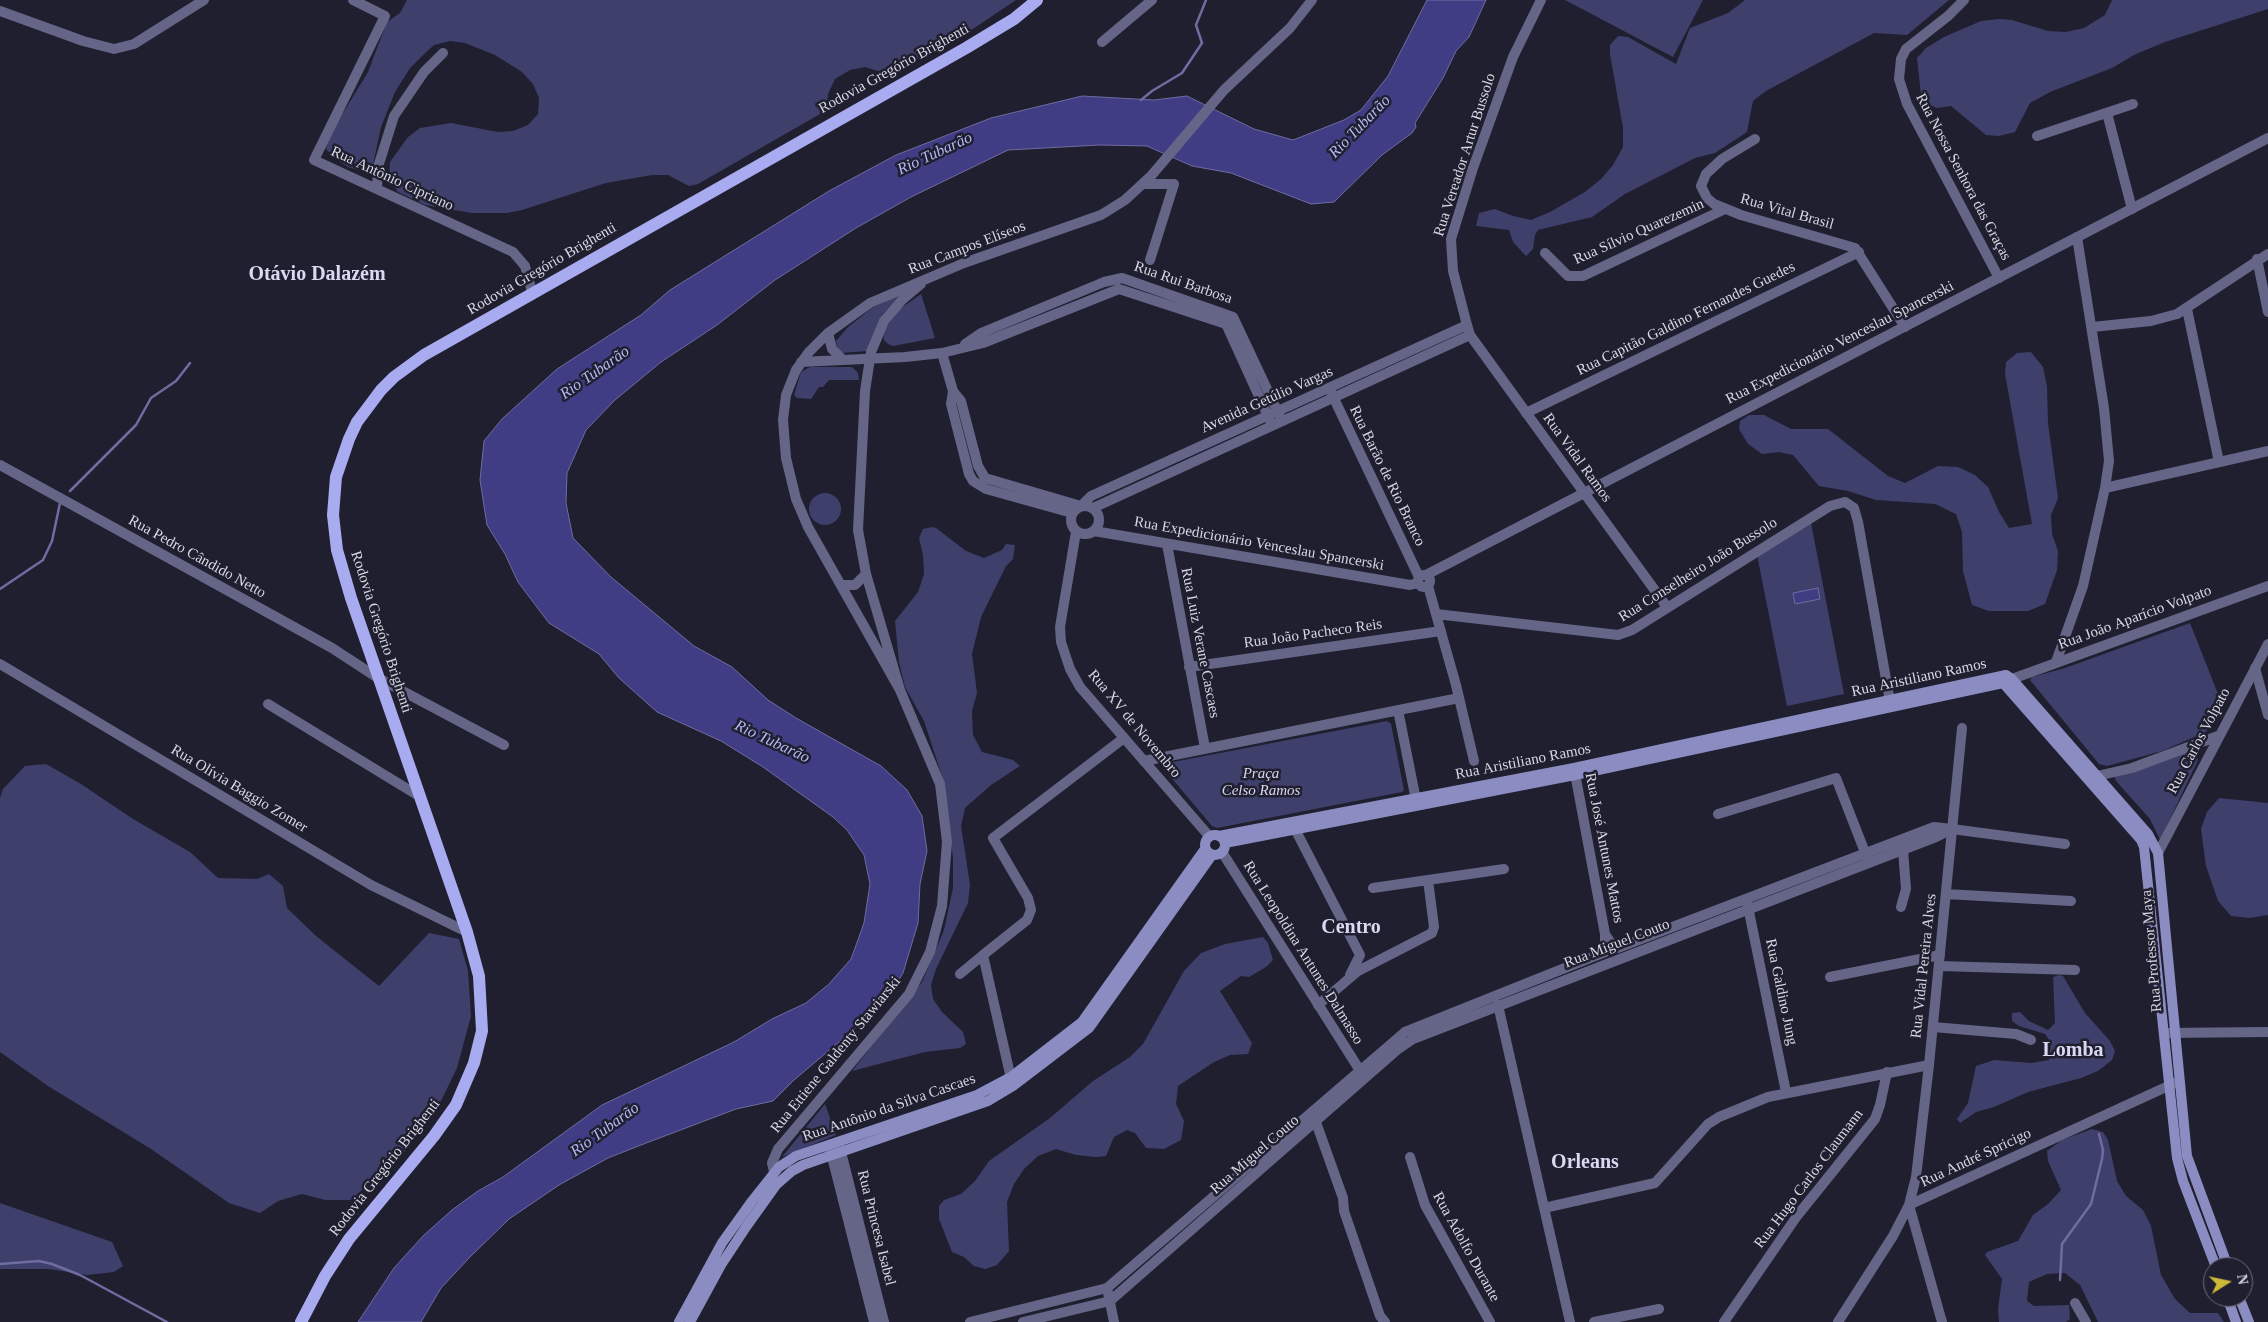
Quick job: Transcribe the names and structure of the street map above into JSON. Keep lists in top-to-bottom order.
{
  "streets": {
    "main road": [
      "Rodovia Gregório Brighenti",
      "Rua Aristiliano Ramos",
      "Rua Professor Maya",
      "Rua Antônio da Silva Cascaes"
    ],
    "street": [
      "Rua Vereador Artur Bussolo",
      "Rua Nossa Senhora das Graças",
      "Rua Antônio Cipriano",
      "Rua Vital Brasil",
      "Rua Sílvio Quarezemin",
      "Rua Campos Elíseos",
      "Rua Rui Barbosa",
      "Rua Capitão Galdino Fernandes Guedes",
      "Rua Expedicionário Venceslau Spancerski",
      "Avenida Getúlio Vargas",
      "Rua Vidal Ramos",
      "Rua Barão de Rio Branco",
      "Rua Pedro Cândido Netto",
      "Rua Conselheiro João Bussolo",
      "Rua João Aparício Volpato",
      "Rua João Pacheco Reis",
      "Rua Luiz Verane Cascaes",
      "Rua XV de Novembro",
      "Rua Carlos Volpato",
      "Rua Olívia Baggio Zomer",
      "Rua José Antunes Mattos",
      "Rua Miguel Couto",
      "Rua Leopoldina Antunes Dalmasso",
      "Rua Vidal Pereira Alves",
      "Rua Galdino Jung",
      "Rua Ettiene Galdenty Stawiarski",
      "Rua André Spricigo",
      "Rua Hugo Carlos Claumann",
      "Rua Princesa Isabel",
      "Rua Adolfo Durante"
    ]
  },
  "crossings": [
    ["Rodovia Gregório Brighenti", "Rua Antônio Cipriano"],
    ["Rodovia Gregório Brighenti", "Rua Pedro Cândido Netto"],
    ["Rodovia Gregório Brighenti", "Rua Olívia Baggio Zomer"],
    ["Rua Vereador Artur Bussolo", "Avenida Getúlio Vargas"],
    ["Rua Vereador Artur Bussolo", "Rua Vidal Ramos"],
    ["Rua Nossa Senhora das Graças", "Rua Expedicionário Venceslau Spancerski"],
    ["Rua Vital Brasil", "Rua Sílvio Quarezemin"],
    ["Rua Vital Brasil", "Rua Capitão Galdino Fernandes Guedes"],
    ["Rua Campos Elíseos", "Rua Rui Barbosa"],
    ["Rua Campos Elíseos", "Rua Ettiene Galdenty Stawiarski"],
    ["Rua Rui Barbosa", "Avenida Getúlio Vargas"],
    ["Rua Rui Barbosa", "Rua Ettiene Galdenty Stawiarski"],
    ["Rua Capitão Galdino Fernandes Guedes", "Rua Vidal Ramos"],
    ["Rua Expedicionário Venceslau Spancerski", "Avenida Getúlio Vargas"],
    ["Rua Expedicionário Venceslau Spancerski", "Rua Vidal Ramos"],
    ["Rua Expedicionário Venceslau Spancerski", "Rua Barão de Rio Branco"],
    ["Rua Expedicionário Venceslau Spancerski", "Rua Luiz Verane Cascaes"],
    ["Rua Expedicionário Venceslau Spancerski", "Rua XV de Novembro"],
    ["Avenida Getúlio Vargas", "Rua Vidal Ramos"],
    ["Avenida Getúlio Vargas", "Rua Barão de Rio Branco"],
    ["Avenida Getúlio Vargas", "Rua XV de Novembro"],
    ["Rua Vidal Ramos", "Rua Conselheiro João Bussolo"],
    ["Rua Barão de Rio Branco", "Rua Conselheiro João Bussolo"],
    ["Rua Barão de Rio Branco", "Rua João Pacheco Reis"],
    ["Rua Conselheiro João Bussolo", "Rua Aristiliano Ramos"],
    ["Rua João Aparício Volpato", "Rua Aristiliano Ramos"],
    ["Rua João Aparício Volpato", "Rua Professor Maya"],
    ["Rua João Pacheco Reis", "Rua Luiz Verane Cascaes"],
    ["Rua Aristiliano Ramos", "Rua XV de Novembro"],
    ["Rua Aristiliano Ramos", "Rua José Antunes Mattos"],
    ["Rua Aristiliano Ramos", "Rua Professor Maya"],
    ["Rua Aristiliano Ramos", "Rua Leopoldina Antunes Dalmasso"],
    ["Rua Aristiliano Ramos", "Rua Antônio da Silva Cascaes"],
    ["Rua XV de Novembro", "Rua Leopoldina Antunes Dalmasso"],
    ["Rua XV de Novembro", "Rua Antônio da Silva Cascaes"],
    ["Rua Carlos Volpato", "Rua Professor Maya"],
    ["Rua José Antunes Mattos", "Rua Miguel Couto"],
    ["Rua Miguel Couto", "Rua Leopoldina Antunes Dalmasso"],
    ["Rua Miguel Couto", "Rua Vidal Pereira Alves"],
    ["Rua Miguel Couto", "Rua Galdino Jung"],
    ["Rua Professor Maya", "Rua André Spricigo"],
    ["Rua Leopoldina Antunes Dalmasso", "Rua Antônio da Silva Cascaes"],
    ["Rua Vidal Pereira Alves", "Rua André Spricigo"],
    ["Rua Ettiene Galdenty Stawiarski", "Rua Antônio da Silva Cascaes"],
    ["Rua Antônio da Silva Cascaes", "Rua Princesa Isabel"]
  ],
  "districts": [
    "Otávio Dalazém",
    "Centro",
    "Lomba",
    "Orleans"
  ],
  "water": ["Rio Tubarão"],
  "parks": ["Praça Celso Ramos"],
  "north": "right"
}
